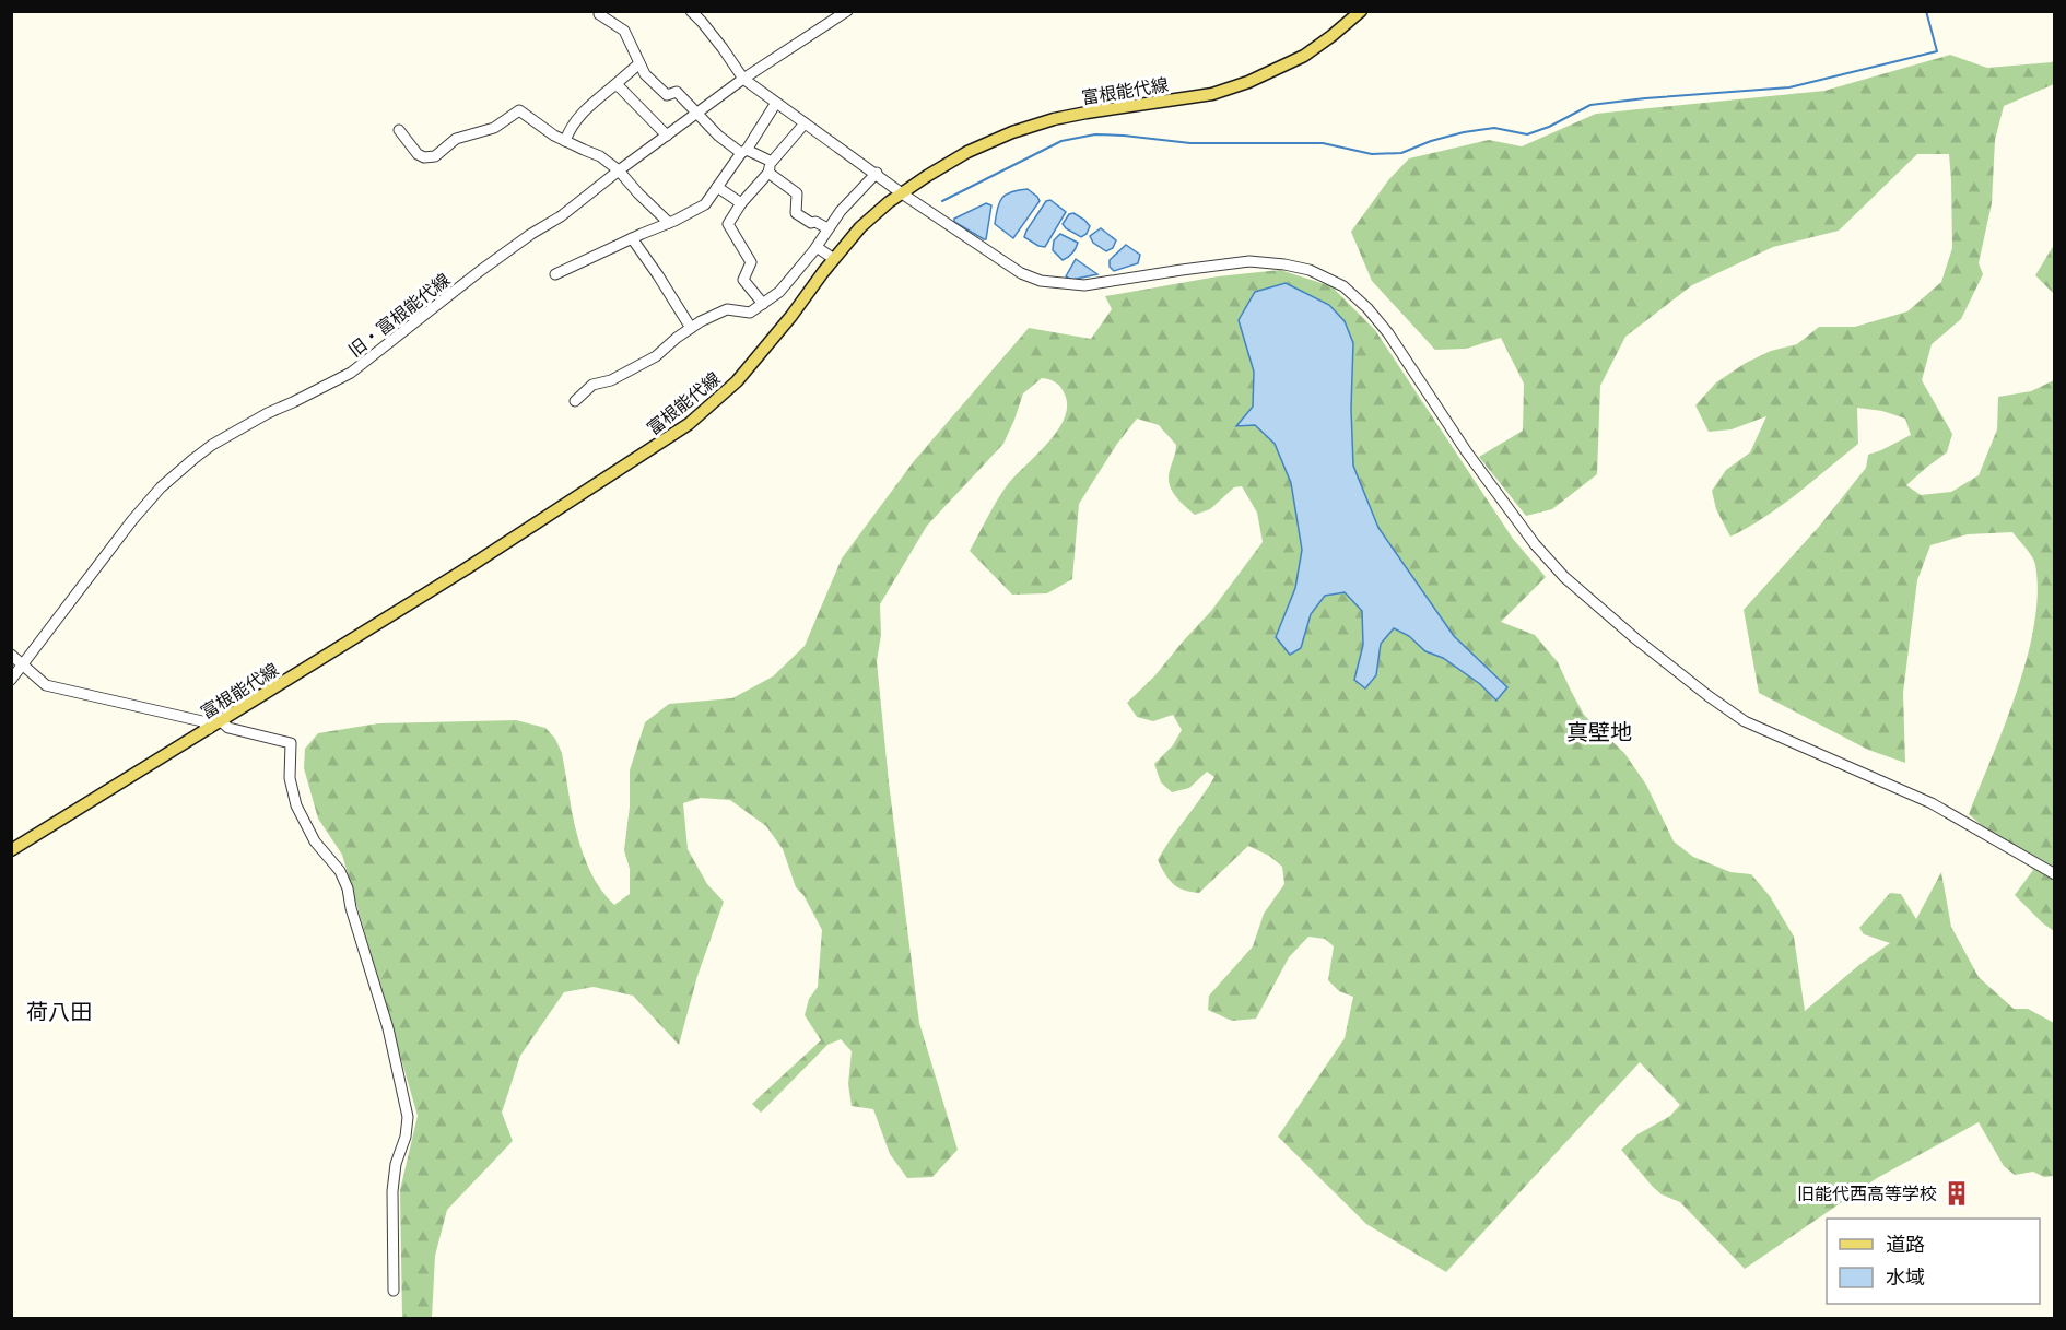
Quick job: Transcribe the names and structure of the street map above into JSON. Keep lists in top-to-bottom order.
{
  "streets": {
    "main road": ["富根能代線"],
    "street": ["旧・富根能代線"]
  },
  "districts": ["真壁地", "荷八田"],
  "places": {
    "building": ["旧能代西高等学校"]
  },
  "legend": ["道路", "水域"]
}
